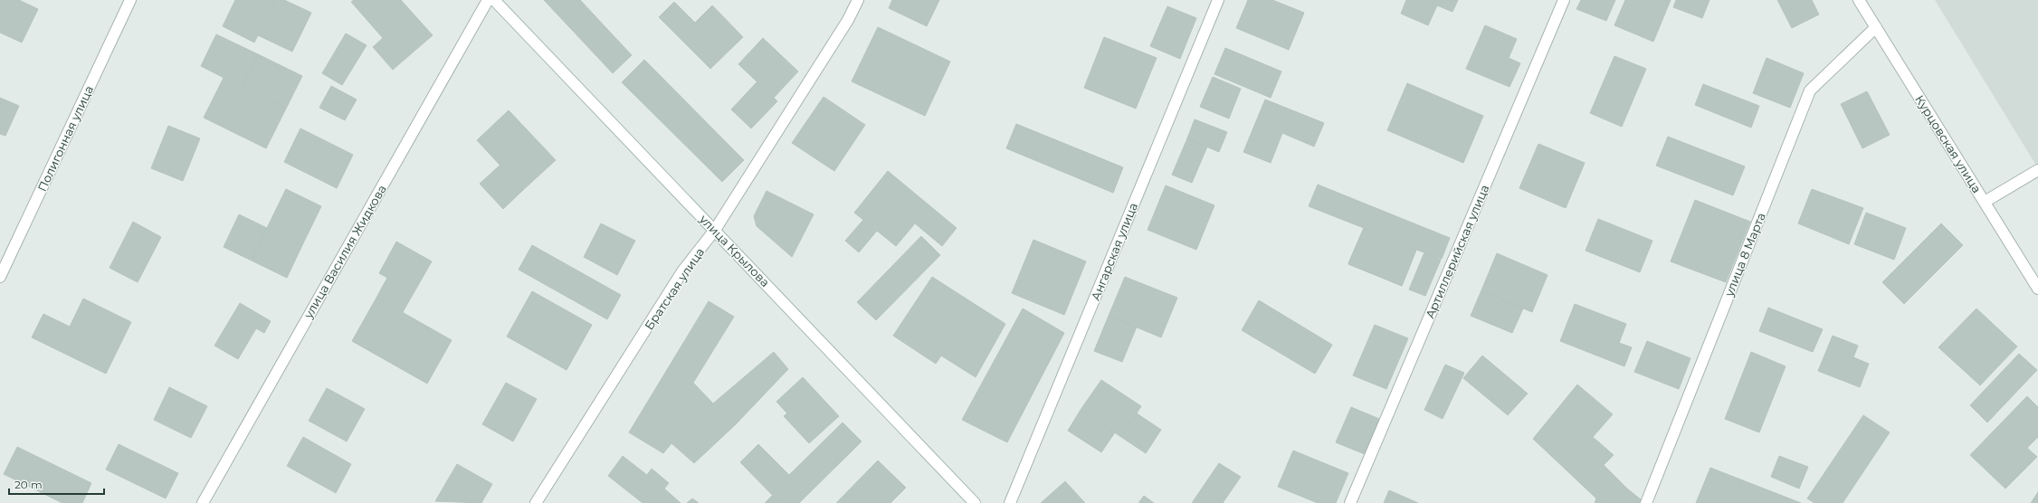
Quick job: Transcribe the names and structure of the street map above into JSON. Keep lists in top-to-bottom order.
{
  "streets": {
    "street": [
      "Полигонная улица",
      "Курцовская улица",
      "улица Крылова",
      "улица Василия Жидкова",
      "Ангарская улица",
      "Артиллерийская улица",
      "улица 8 Марта",
      "Братская улица"
    ]
  },
  "crossings": [
    ["Курцовская улица", "улица 8 Марта"],
    ["улица Крылова", "Братская улица"]
  ],
  "scale_bar": "20 m"
}
